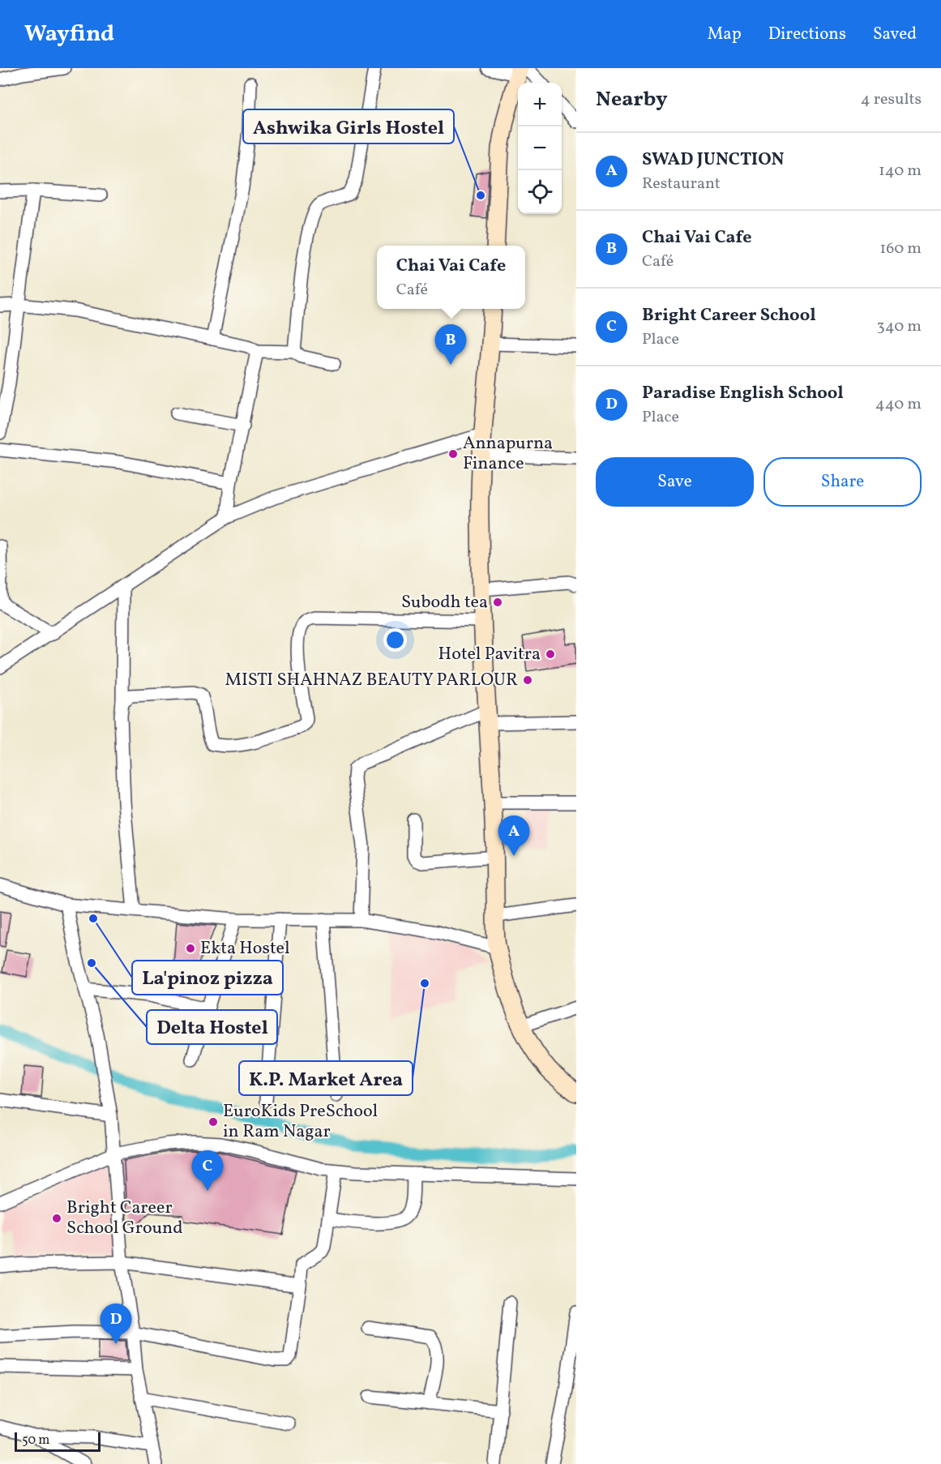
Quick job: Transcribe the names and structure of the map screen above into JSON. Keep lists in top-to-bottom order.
{
  "places": [
    "Ashwika Girls Hostel",
    "Annapurna Finance",
    "Subodh tea",
    "Hotel Pavitra",
    "MISTI SHAHNAZ BEAUTY PARLOUR",
    "La'pinoz pizza",
    "Ekta Hostel",
    "Delta Hostel",
    "K.P. Market Area",
    "EuroKids PreSchool in Ram Nagar",
    "Bright Career School Ground"
  ],
  "scale_bar": "50 m",
  "page": {
    "header": "Wayfind",
    "nav": ["Map", "Directions", "Saved"],
    "heading": ["Nearby", "4 results"],
    "map_buttons": ["+", "−"],
    "list": [
      {
        "mark": "A",
        "name": "SWAD JUNCTION",
        "note": "Restaurant",
        "value": "140 m"
      },
      {
        "mark": "B",
        "name": "Chai Vai Cafe",
        "note": "Café",
        "value": "160 m"
      },
      {
        "mark": "C",
        "name": "Bright Career School",
        "note": "Place",
        "value": "340 m"
      },
      {
        "mark": "D",
        "name": "Paradise English School",
        "note": "Place",
        "value": "440 m"
      }
    ],
    "popup": ["Chai Vai Cafe", "Café"],
    "pins": [
      "B",
      "A",
      "C",
      "D"
    ],
    "buttons": ["Save", "Share"],
    "scale": "50 m"
  }
}
